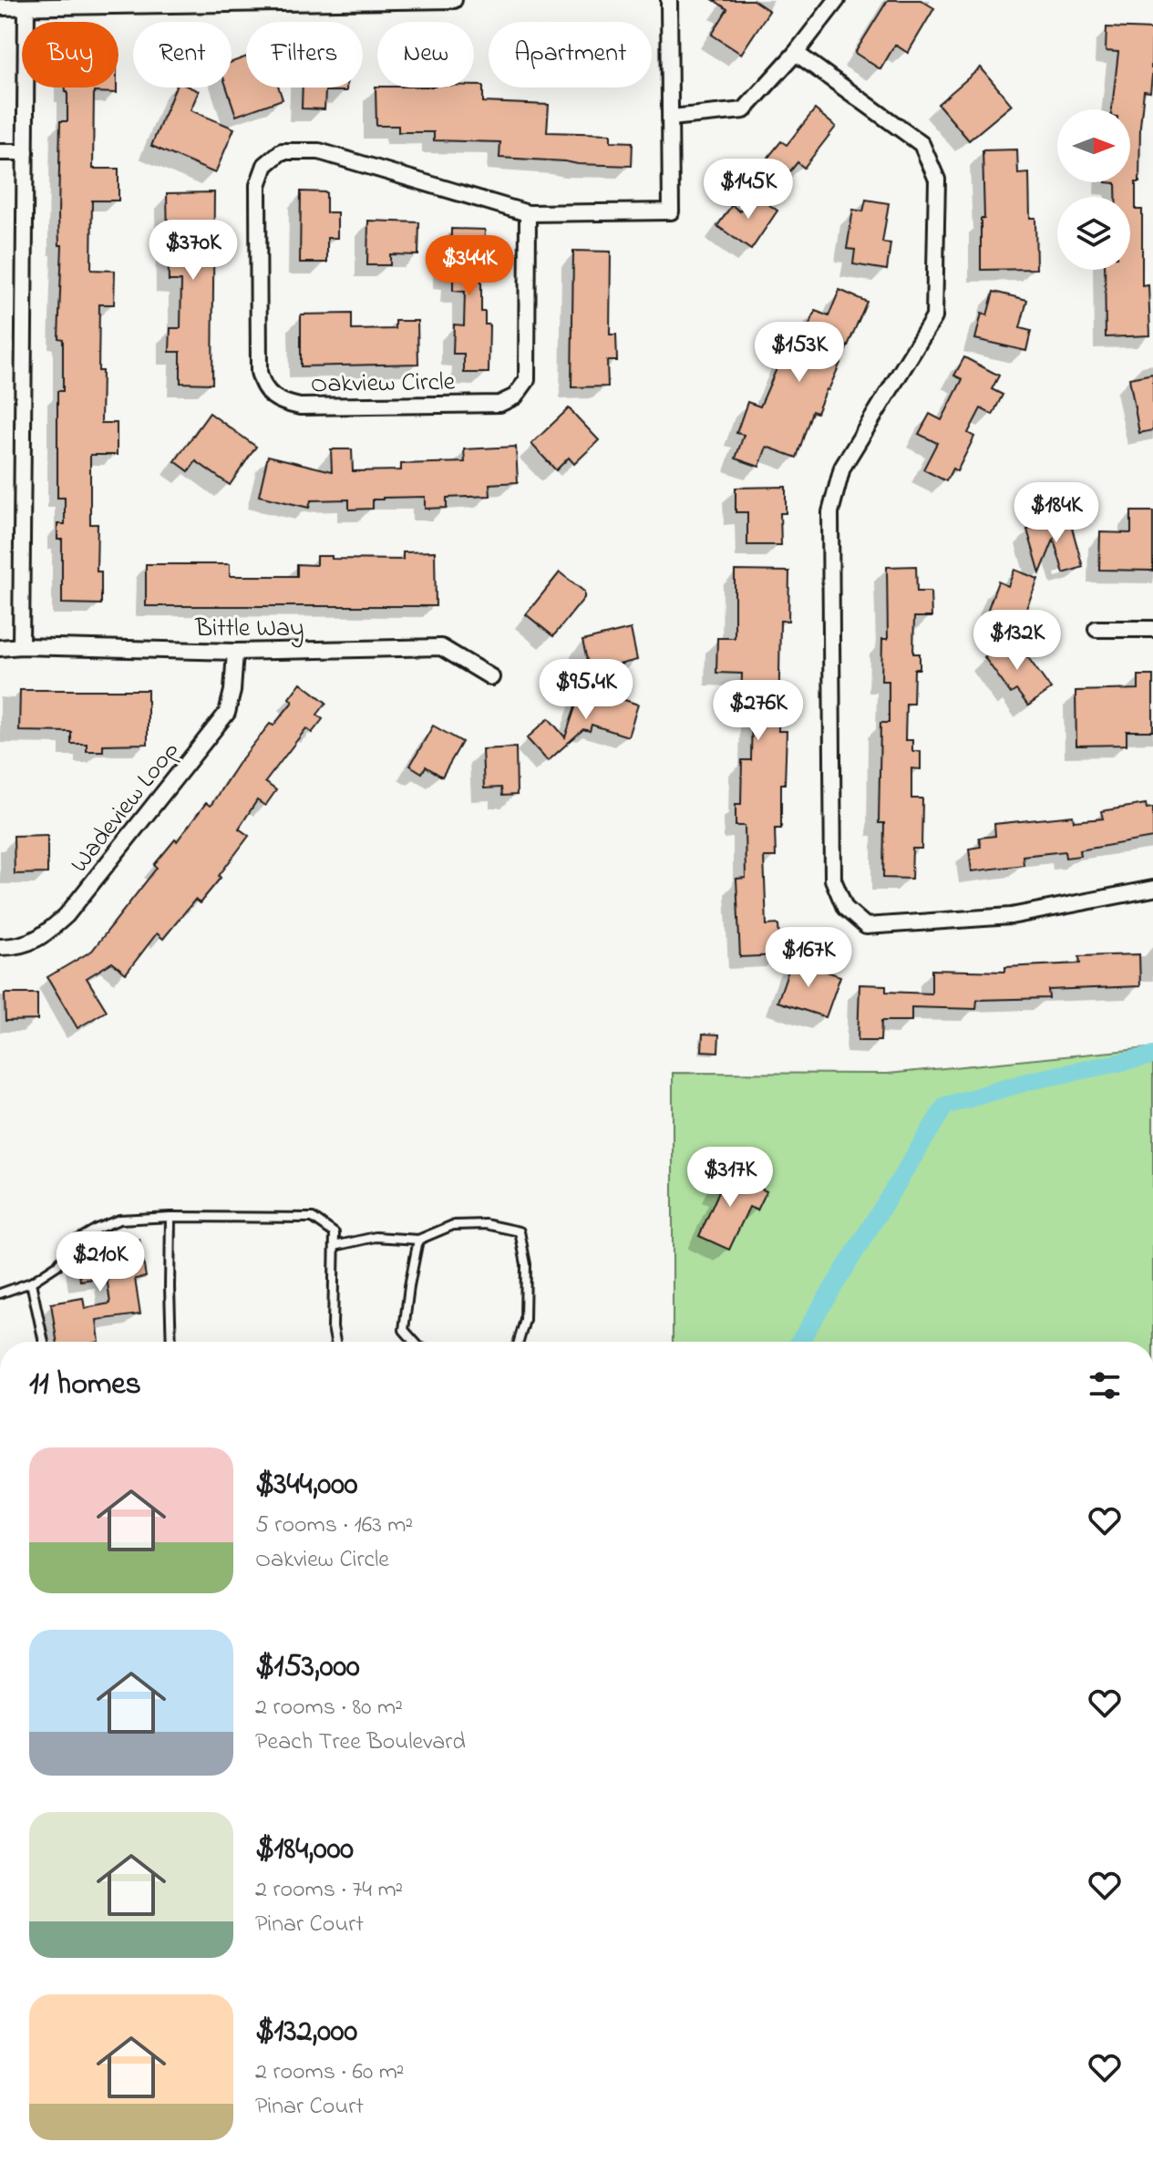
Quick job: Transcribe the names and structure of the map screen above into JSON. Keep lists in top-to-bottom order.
{
  "streets": {
    "street": ["Oakview Circle", "Bittle Way", "Wadeview Loop"]
  },
  "crossings": [
    ["Bittle Way", "Wadeview Loop"]
  ],
  "north": "right",
  "page": {
    "chip": [
      "Buy",
      "Rent",
      "Filters",
      "New",
      "Apartment"
    ],
    "price": [
      "$145K",
      "$370K",
      "$344K",
      "$153K",
      "$184K",
      "$132K",
      "$95.4K",
      "$276K",
      "$167K",
      "$317K",
      "$210K"
    ],
    "heading": "11 homes",
    "list": [
      {
        "name": "$344,000",
        "note": "5 rooms · 163 m² · Oakview Circle"
      },
      {
        "name": "$153,000",
        "note": "2 rooms · 80 m² · Peach Tree Boulevard"
      },
      {
        "name": "$184,000",
        "note": "2 rooms · 74 m² · Pinar Court"
      },
      {
        "name": "$132,000",
        "note": "2 rooms · 60 m² · Pinar Court"
      }
    ]
  }
}
